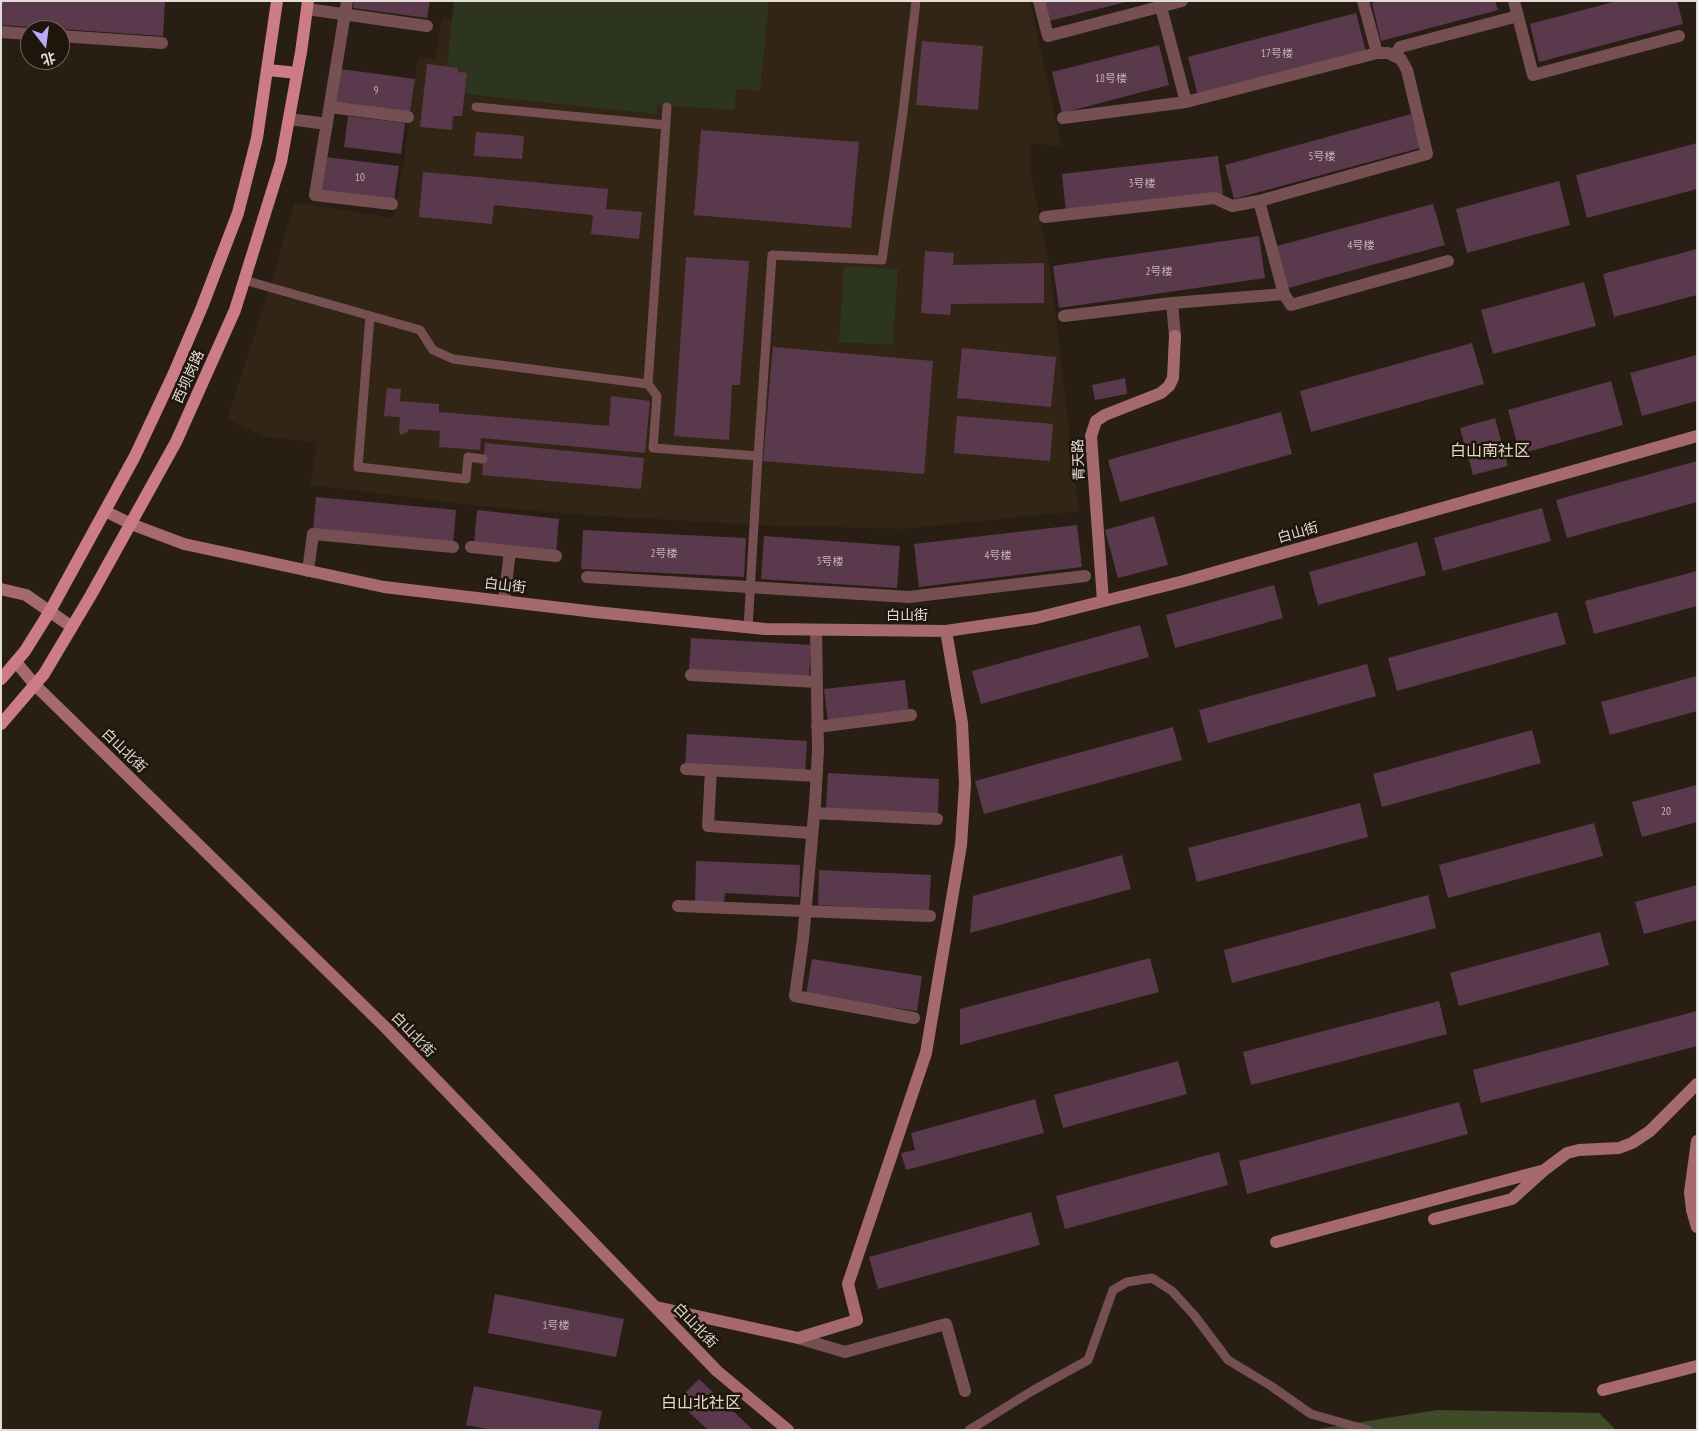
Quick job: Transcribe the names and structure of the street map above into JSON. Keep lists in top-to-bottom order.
{
  "streets": {
    "main road": ["西坝岗路"],
    "street": ["青天路", "白山街", "白山北街"]
  },
  "crossings": [
    ["西坝岗路", "白山街"],
    ["西坝岗路", "白山北街"],
    ["青天路", "白山街"]
  ],
  "districts": ["白山南社区", "白山北社区"],
  "house_numbers": [
    "17号楼",
    "18号楼",
    "9",
    "5号楼",
    "10",
    "3号楼",
    "4号楼",
    "2号楼",
    "2号楼",
    "4号楼",
    "3号楼",
    "20",
    "1号楼"
  ],
  "north": "bottom"
}
